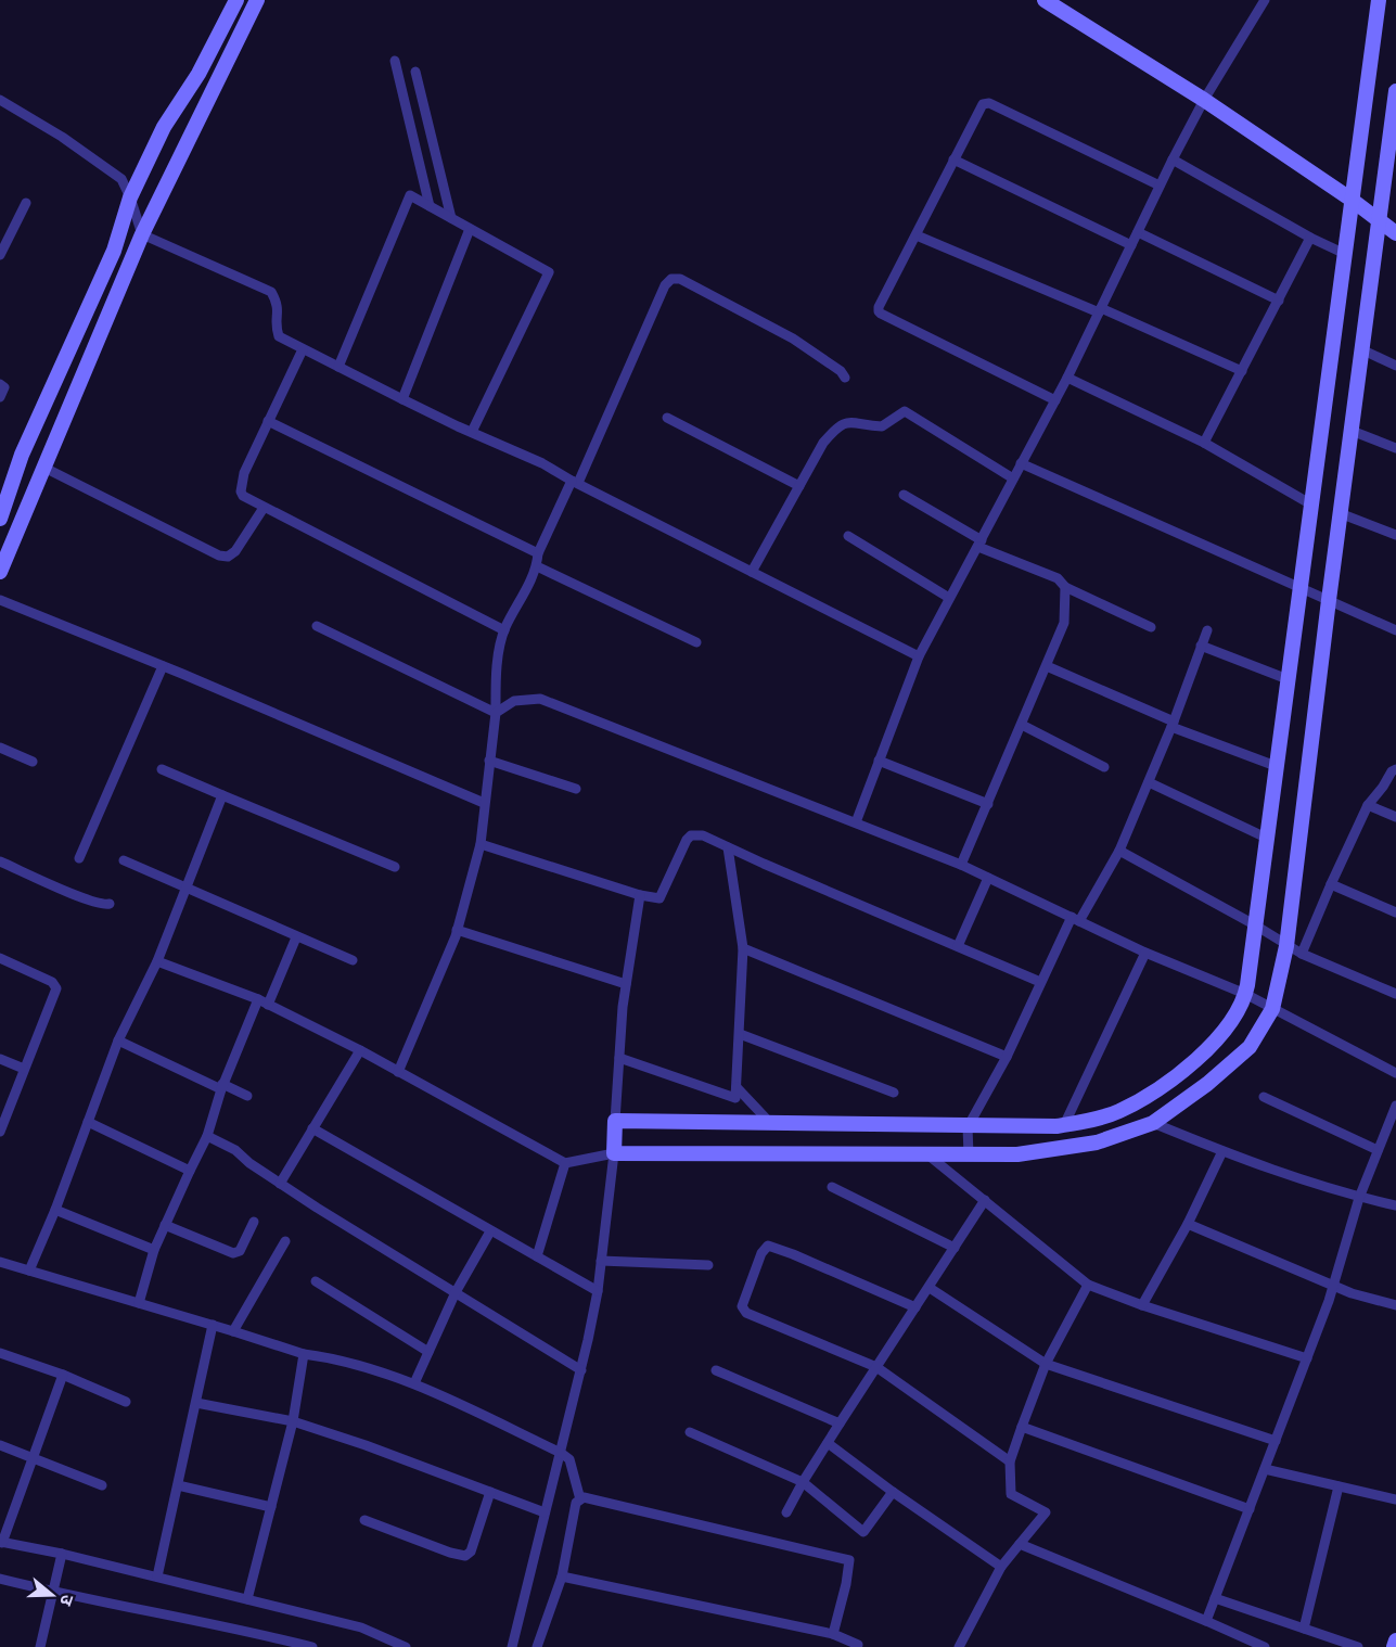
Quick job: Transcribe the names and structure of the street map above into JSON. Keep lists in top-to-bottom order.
{
  "north": "right"
}
